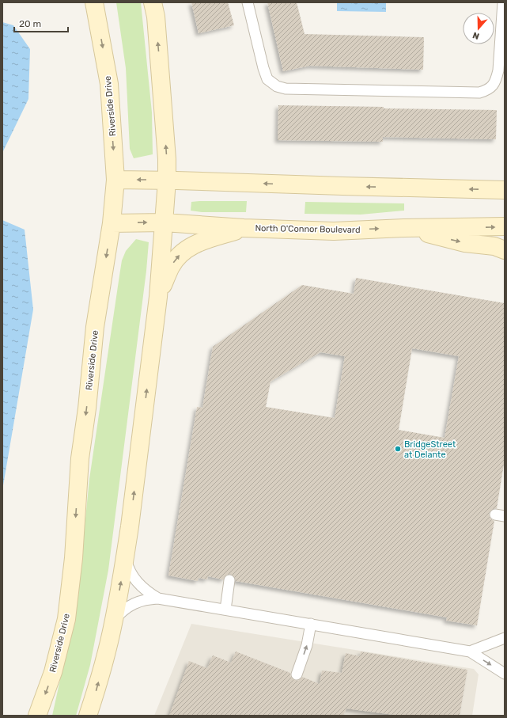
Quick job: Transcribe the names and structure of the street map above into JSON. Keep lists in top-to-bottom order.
{
  "streets": {
    "main road": ["Riverside Drive", "North O'Connor Boulevard"]
  },
  "crossings": [
    ["Riverside Drive", "North O'Connor Boulevard"]
  ],
  "places": ["BridgeStreet at Delante"],
  "scale_bar": "20 m",
  "north": "bottom"
}
